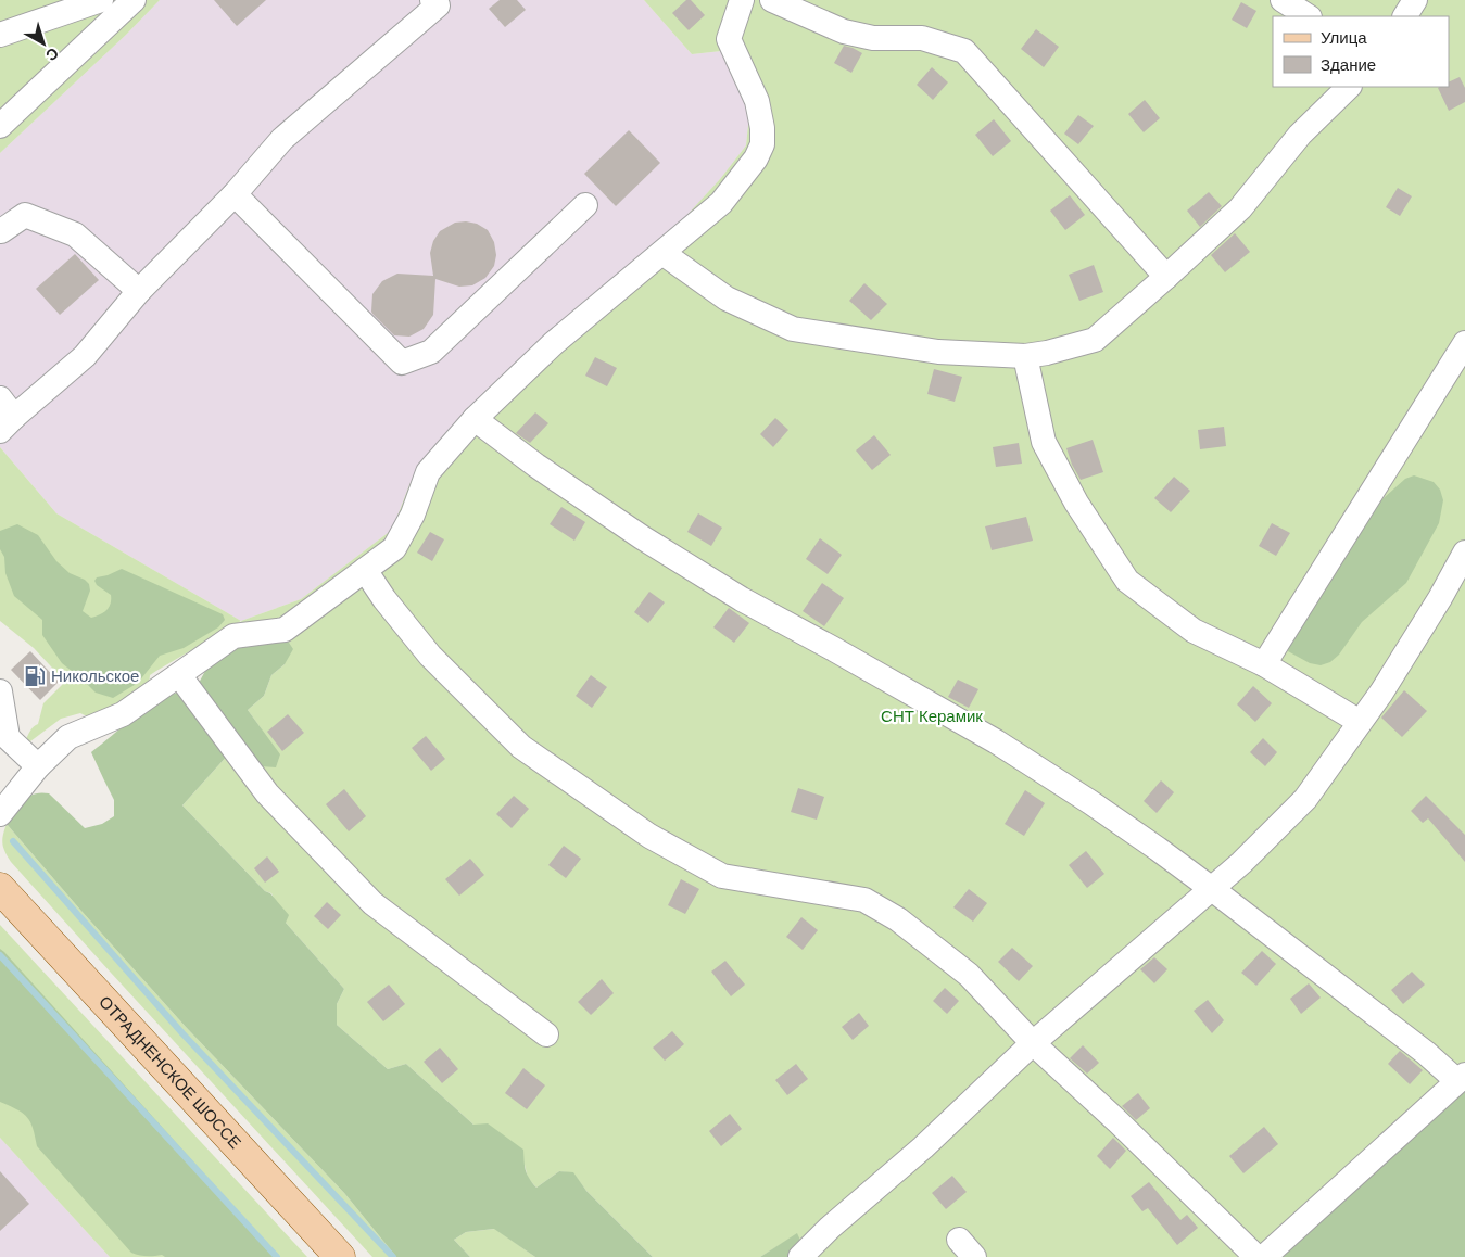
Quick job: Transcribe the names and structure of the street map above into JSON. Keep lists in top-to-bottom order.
{
  "streets": {
    "main road": ["ОТРАДНЕНСКОЕ ШОССЕ"]
  },
  "parks": ["СНТ Керамик"],
  "places": {
    "fuel station": ["Никольское"]
  },
  "legend": ["Улица", "Здание"],
  "north": "bottom right"
}
